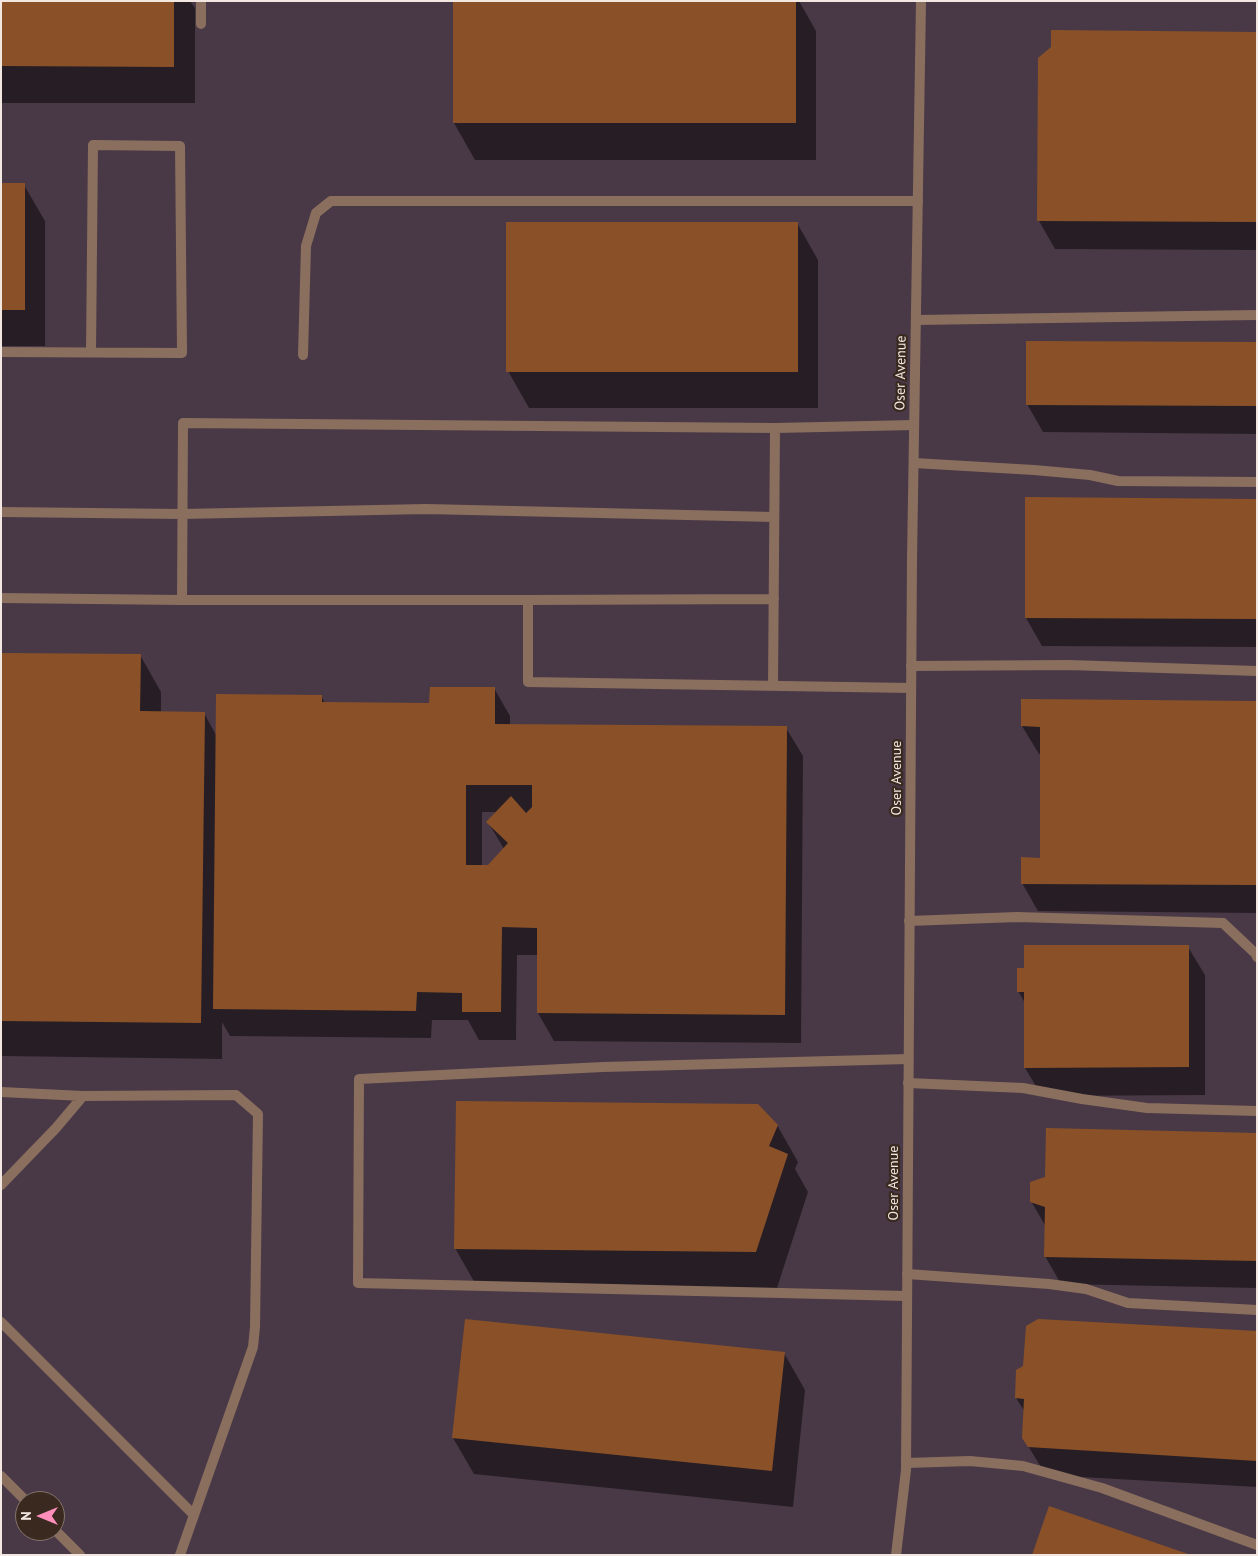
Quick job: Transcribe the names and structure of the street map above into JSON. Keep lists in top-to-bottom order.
{
  "streets": {
    "street": ["Oser Avenue"]
  },
  "north": "left"
}
